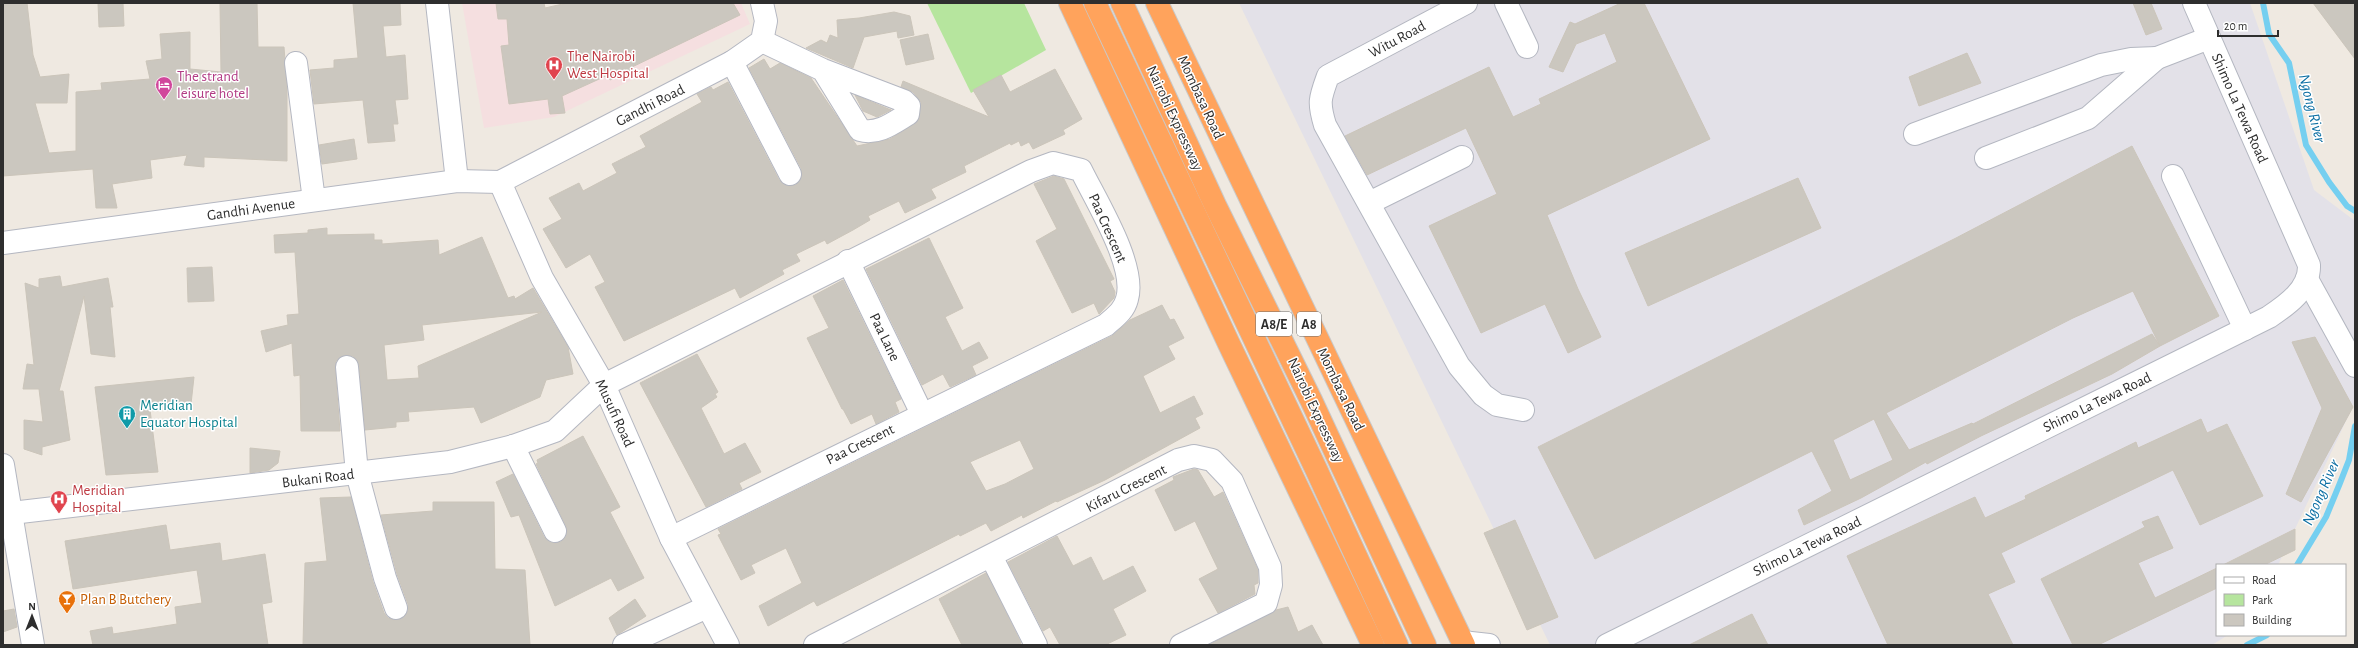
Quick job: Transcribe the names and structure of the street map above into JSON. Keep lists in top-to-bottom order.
{
  "streets": {
    "highway": [
      "Mombasa Road",
      "Nairobi Expressway",
      "A8/E",
      "A8"
    ],
    "street": [
      "Witu Road",
      "Gandhi Road",
      "Shimo La Tewa Road",
      "Gandhi Avenue",
      "Paa Crescent",
      "Paa Lane",
      "Musufi Road",
      "Bukani Road",
      "Kifaru Crescent"
    ]
  },
  "crossings": [
    ["Gandhi Road", "Gandhi Avenue"],
    ["Gandhi Road", "Musufi Road"],
    ["Gandhi Avenue", "Musufi Road"],
    ["Paa Crescent", "Paa Lane"],
    ["Paa Crescent", "Musufi Road"],
    ["Paa Crescent", "Bukani Road"],
    ["Musufi Road", "Bukani Road"]
  ],
  "water": ["Ngong River"],
  "places": {
    "hospital": ["The Nairobi West Hospital", "Meridian Hospital"],
    "hotel": ["The strand leisure hotel"],
    "building": ["Meridian Equator Hospital"],
    "bar": ["Plan B Butchery"]
  },
  "legend": ["Road", "Park", "Building"],
  "scale_bar": "20 m",
  "north": "top"
}
